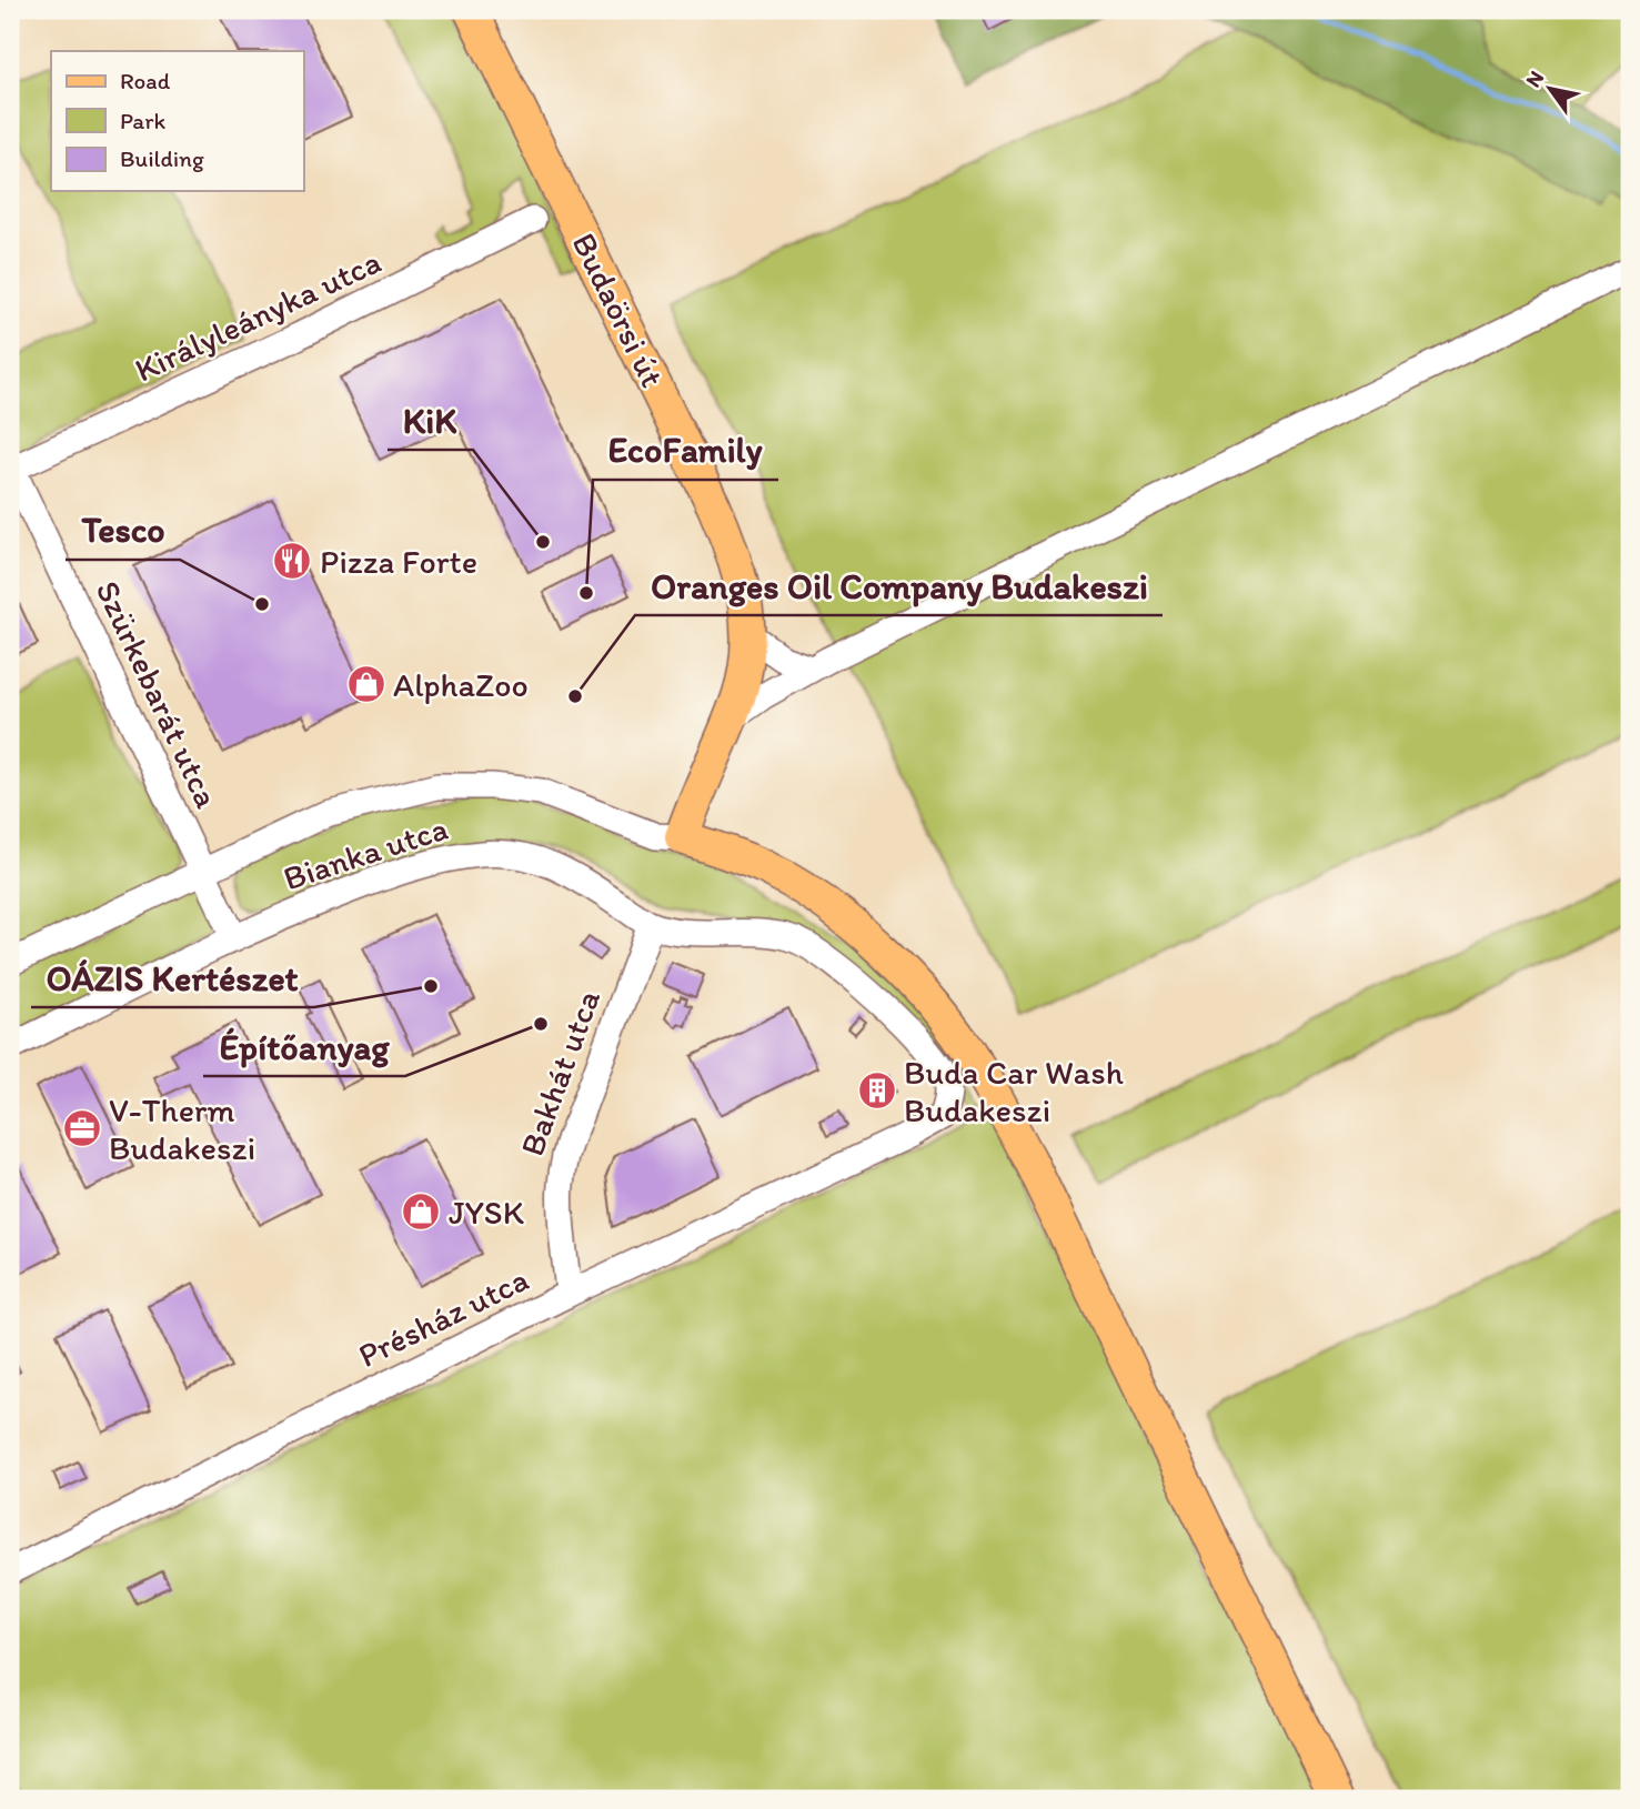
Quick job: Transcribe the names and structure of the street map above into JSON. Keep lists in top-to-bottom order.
{
  "streets": {
    "main road": ["Budaörsi út"],
    "street": [
      "Királyleányka utca",
      "Szürkebarát utca",
      "Bianka utca",
      "Bakhát utca",
      "Présház utca"
    ]
  },
  "crossings": [
    ["Budaörsi út", "Bianka utca"],
    ["Királyleányka utca", "Szürkebarát utca"],
    ["Szürkebarát utca", "Bianka utca"],
    ["Bianka utca", "Bakhát utca"],
    ["Bianka utca", "Présház utca"],
    ["Bakhát utca", "Présház utca"]
  ],
  "places": {
    "other": [
      "KiK",
      "EcoFamily",
      "Tesco",
      "Oranges Oil Company Budakeszi",
      "OÁZIS Kertészet",
      "Építőanyag"
    ],
    "restaurant": ["Pizza Forte"],
    "shop": ["AlphaZoo", "JYSK"],
    "building": ["Buda Car Wash Budakeszi"],
    "office": ["V-Therm Budakeszi"]
  },
  "legend": ["Road", "Park", "Building"],
  "north": "top left"
}
